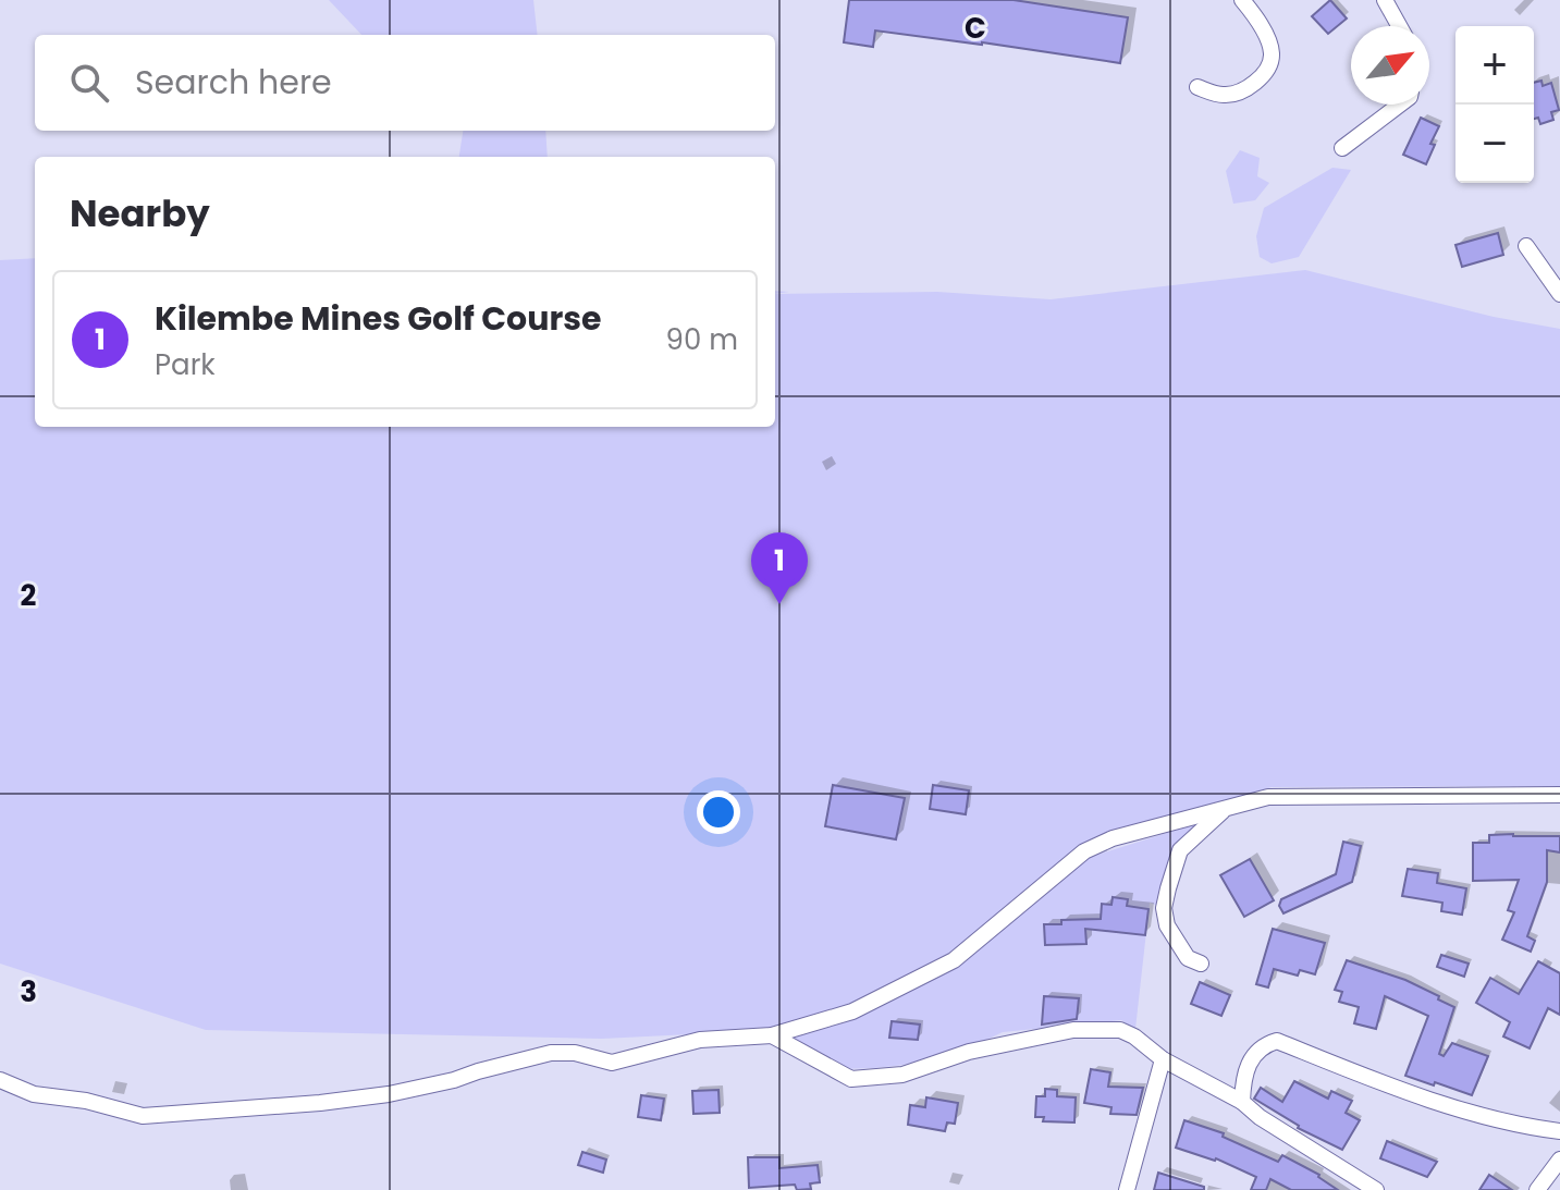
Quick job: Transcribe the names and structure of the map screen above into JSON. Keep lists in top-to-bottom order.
{
  "north": "top right",
  "page": {
    "map_buttons": ["+", "−"],
    "search": "Search here",
    "heading": "Nearby",
    "list": [
      {
        "mark": "1",
        "name": "Kilembe Mines Golf Course",
        "note": "Park",
        "value": "90 m"
      }
    ],
    "pins": "1"
  },
  "grid": {
    "columns": ["C"],
    "rows": ["2", "3"]
  }
}
